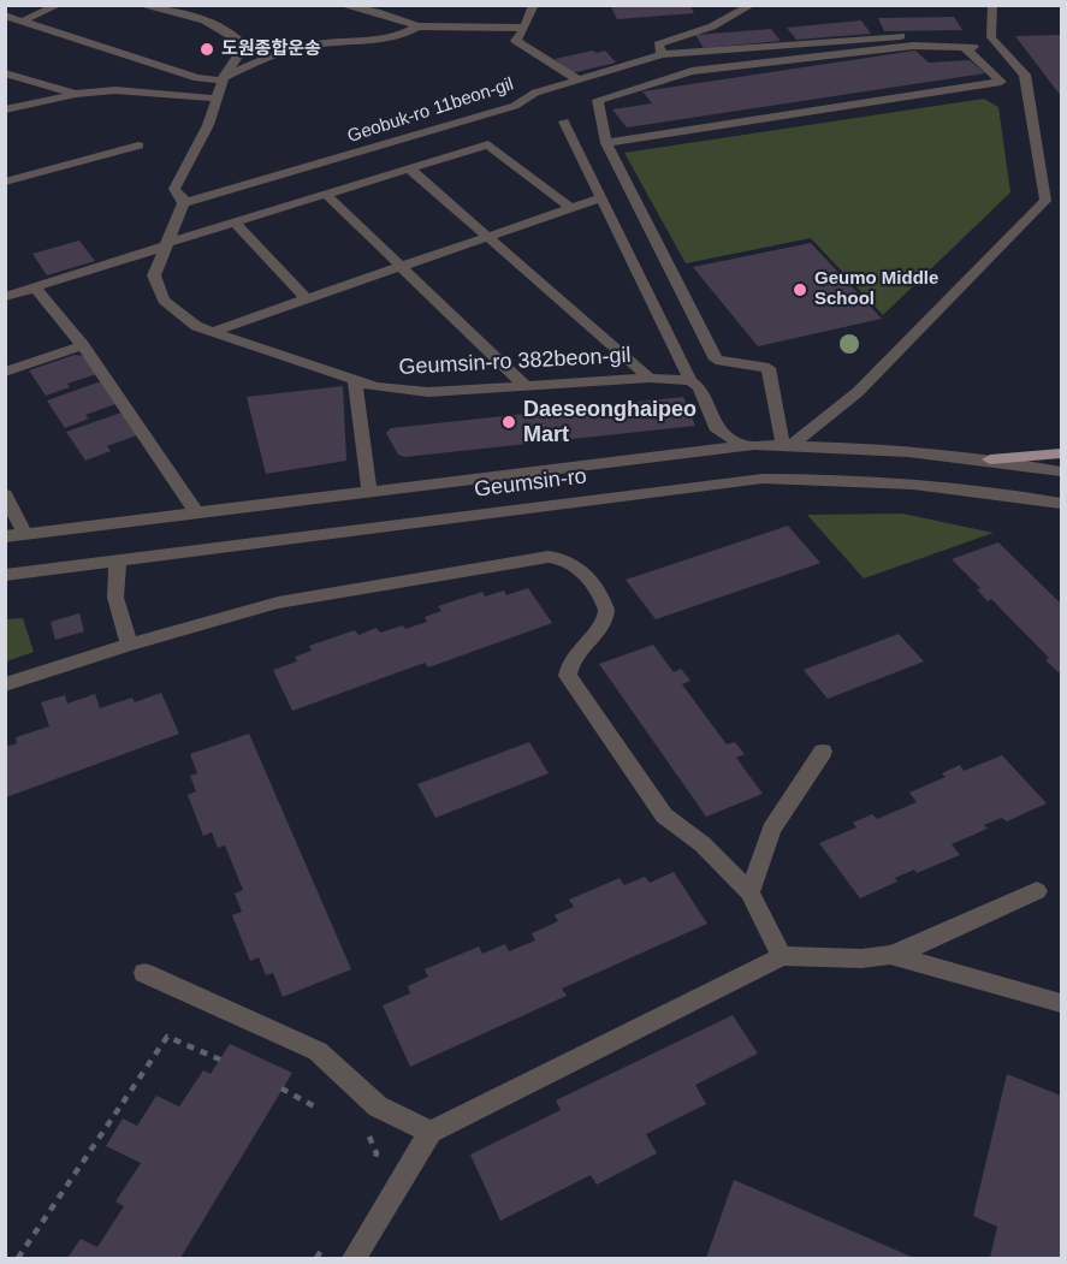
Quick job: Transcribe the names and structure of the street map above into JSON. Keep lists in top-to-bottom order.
{
  "streets": {
    "street": ["Geobuk-ro 11beon-gil", "Geumsin-ro 382beon-gil", "Geumsin-ro"]
  },
  "crossings": [
    ["Geobuk-ro 11beon-gil", "Geumsin-ro 382beon-gil"]
  ],
  "places": ["도원종합운송", "Geumo Middle School", "Daeseonghaipeo Mart"]
}
